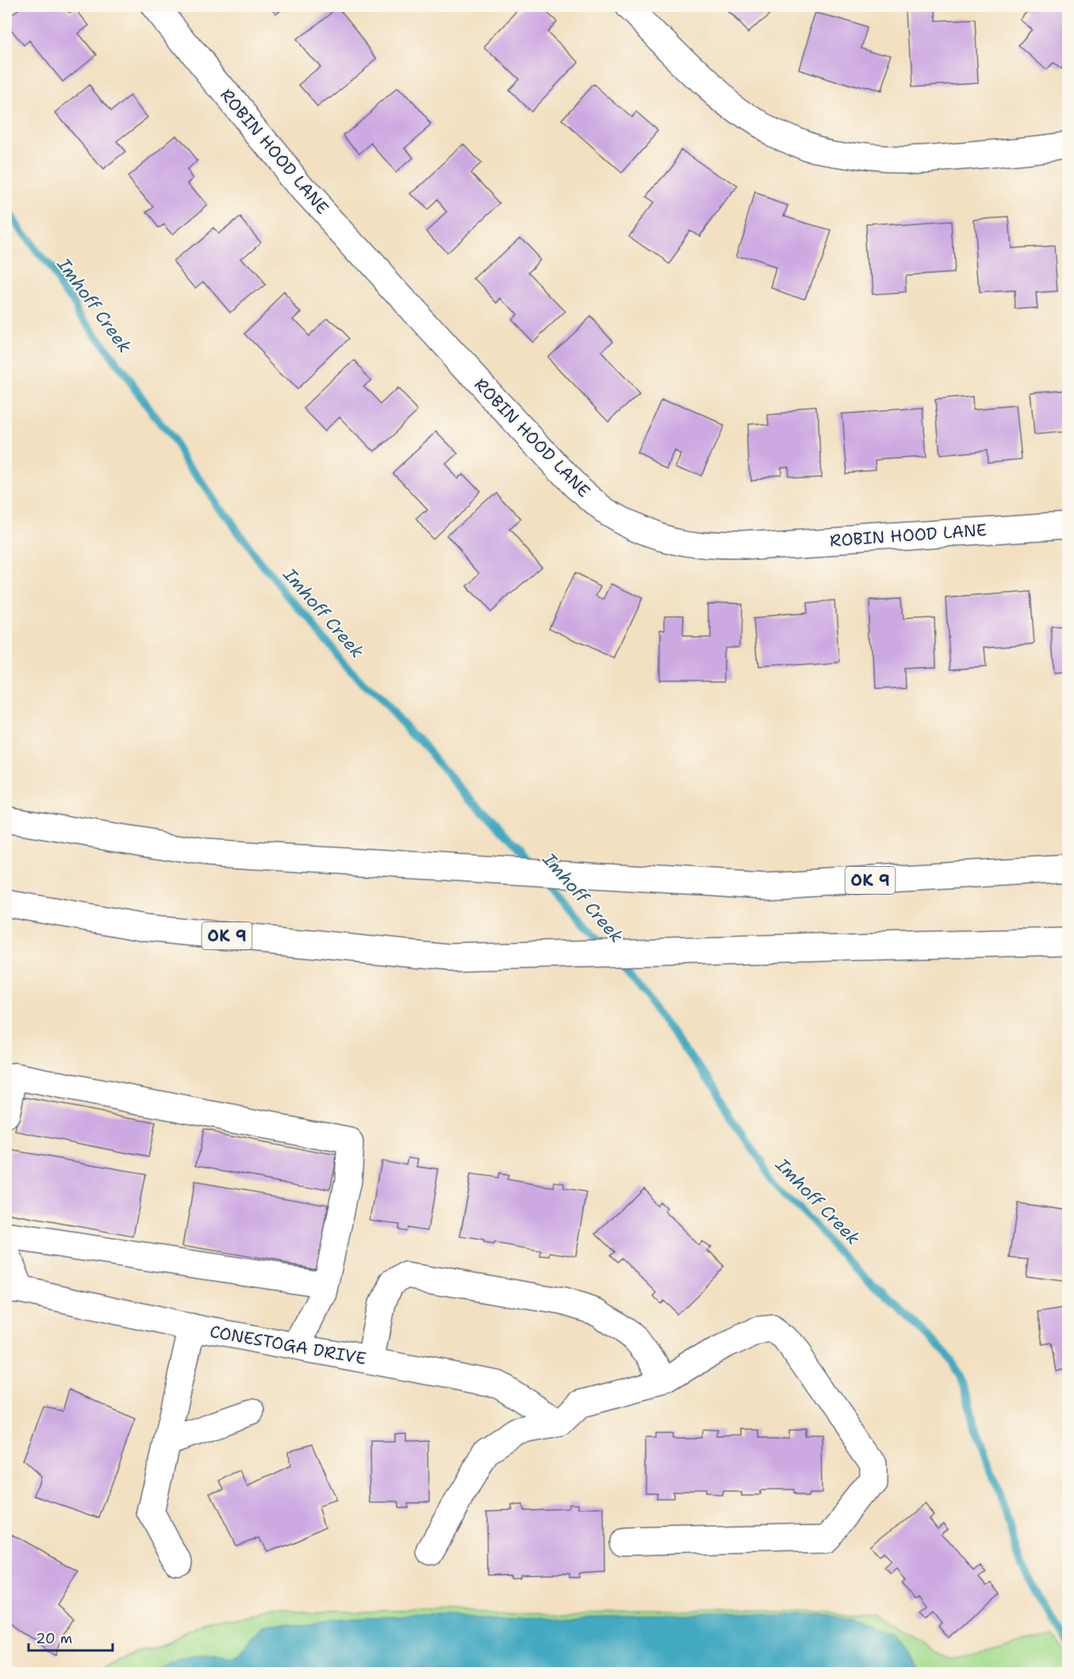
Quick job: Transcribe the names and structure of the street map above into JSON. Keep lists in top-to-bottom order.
{
  "streets": {
    "main road": ["ROBIN HOOD LANE", "OK 9", "CONESTOGA DRIVE"]
  },
  "water": ["Imhoff Creek"],
  "scale_bar": "20 m"
}
